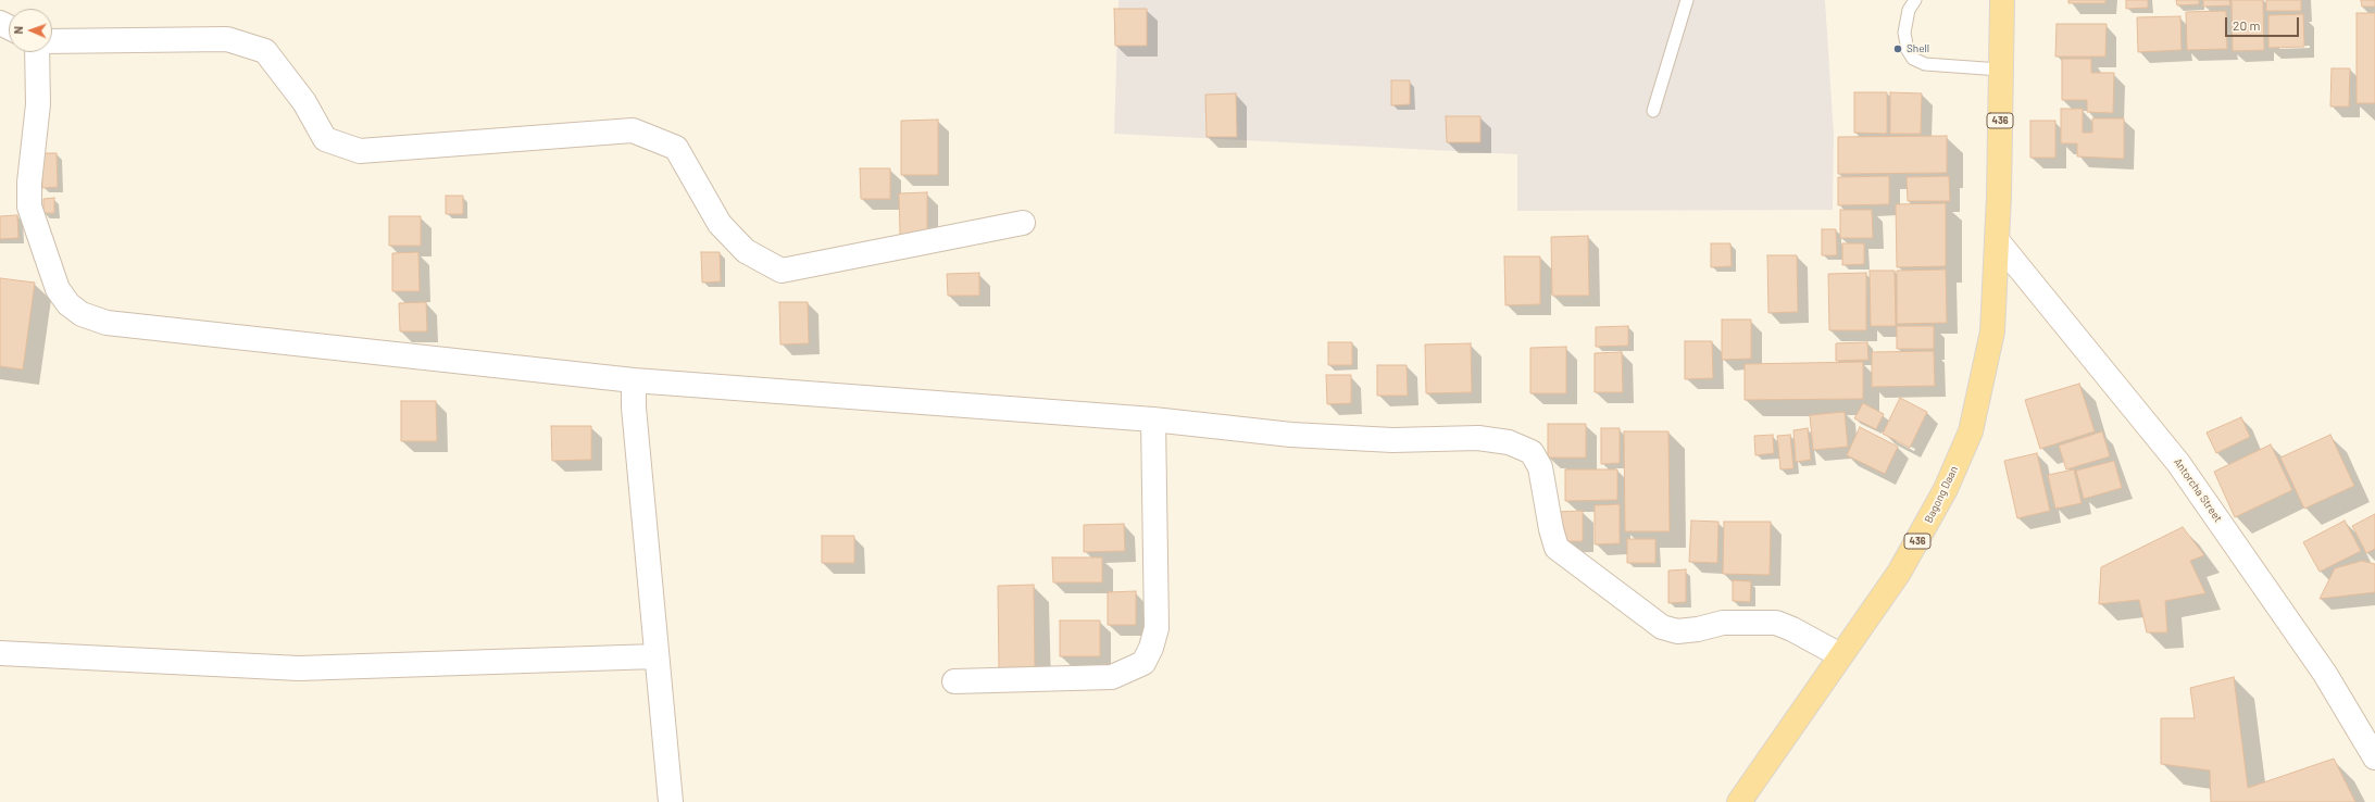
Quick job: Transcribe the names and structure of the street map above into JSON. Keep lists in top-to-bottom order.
{
  "streets": {
    "main road": ["436", "Bagong Daan"],
    "street": ["Antorcha Street"]
  },
  "crossings": [
    ["436", "Antorcha Street"],
    ["436", "Bagong Daan"],
    ["Antorcha Street", "Bagong Daan"]
  ],
  "places": ["Shell"],
  "scale_bar": "20 m",
  "north": "left"
}
